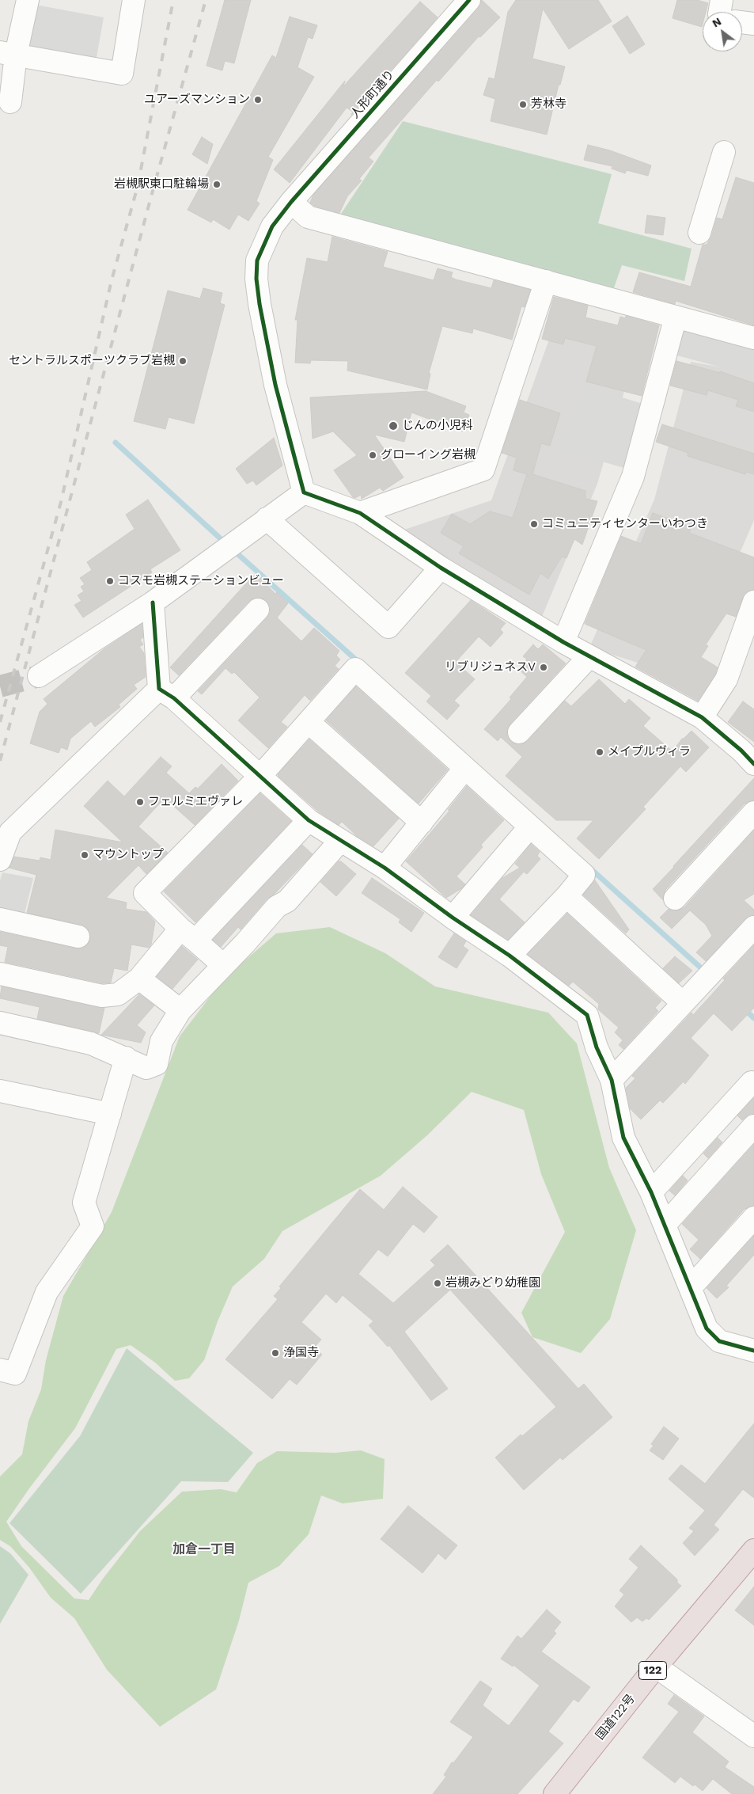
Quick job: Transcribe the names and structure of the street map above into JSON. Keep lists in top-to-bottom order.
{
  "streets": {
    "highway": ["122", "国道122号"],
    "street": ["人形町通り"]
  },
  "districts": ["加倉一丁目"],
  "places": [
    "ユアーズマンション",
    "芳林寺",
    "岩槻駅東口駐輪場",
    "セントラルスポーツクラブ岩槻",
    "じんの小児科",
    "グローイング岩槻",
    "コミュニティセンターいわつき",
    "コスモ岩槻ステーションビュー",
    "リブリジュネスV",
    "メイプルヴィラ",
    "フェルミエヴァレ",
    "マウントップ",
    "岩槻みどり幼稚園",
    "浄国寺"
  ],
  "north": "top left"
}
